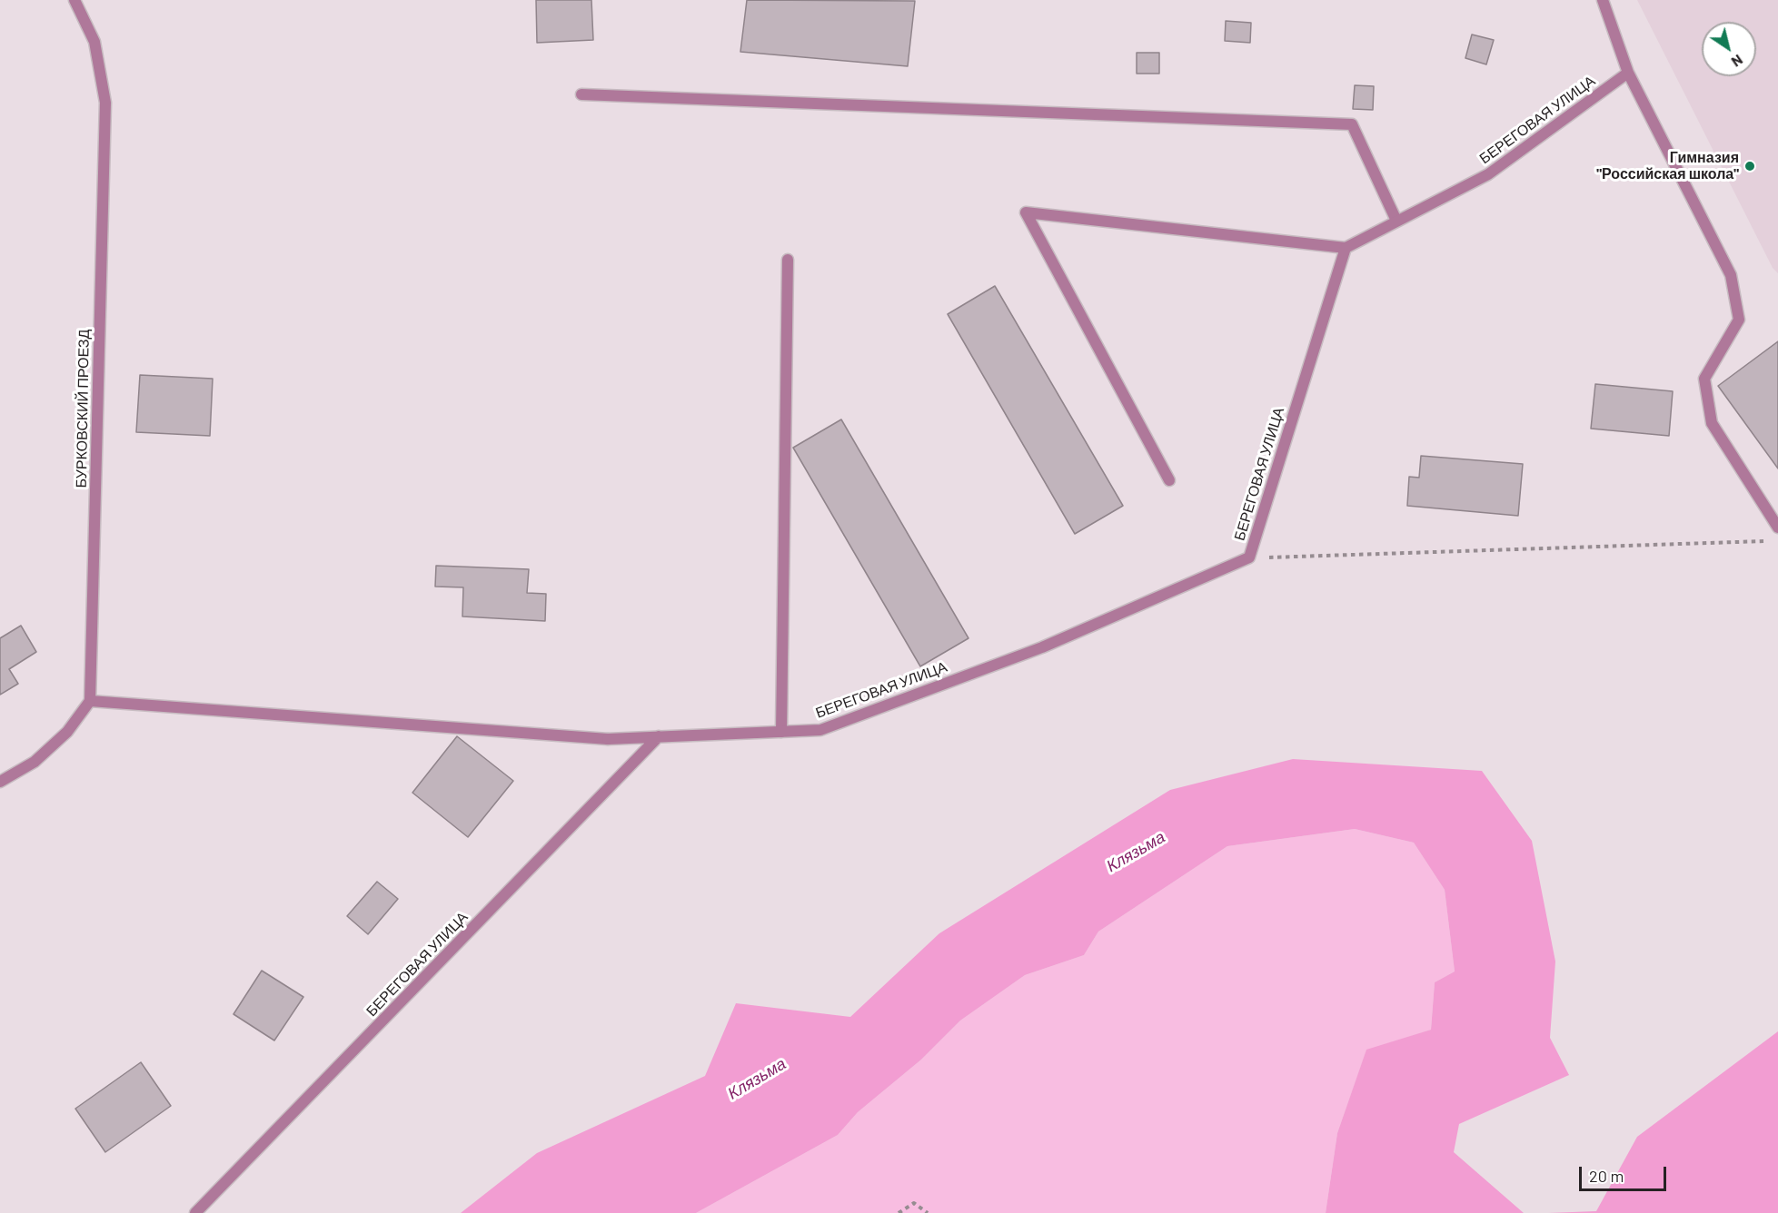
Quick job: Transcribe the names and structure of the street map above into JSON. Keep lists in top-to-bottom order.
{
  "streets": {
    "street": ["БЕРЕГОВАЯ УЛИЦА", "БУРКОВСКИЙ ПРОЕЗД"]
  },
  "crossings": [
    ["БЕРЕГОВАЯ УЛИЦА", "БУРКОВСКИЙ ПРОЕЗД"]
  ],
  "water": ["Клязьма"],
  "places": ["Гимназия \"Российская школа\""],
  "scale_bar": "20 m",
  "north": "bottom right"
}
